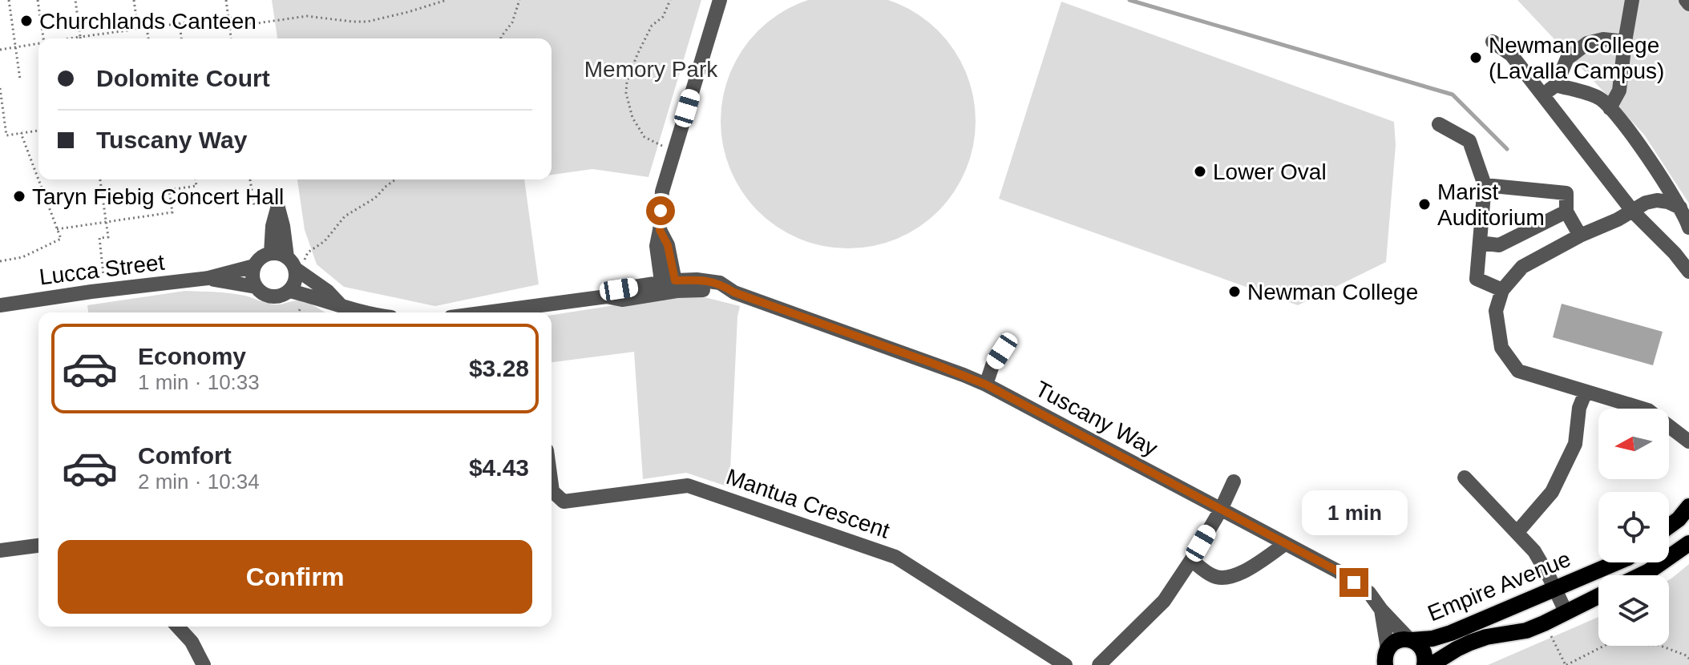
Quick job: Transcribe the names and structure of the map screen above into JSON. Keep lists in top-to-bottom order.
{
  "streets": {
    "main road": ["Empire Avenue"],
    "street": ["Lucca Street", "Tuscany Way", "Mantua Crescent"]
  },
  "crossings": [
    ["Tuscany Way", "Empire Avenue"]
  ],
  "parks": ["Memory Park"],
  "places": [
    "Churchlands Canteen",
    "Newman College (Lavalla Campus)",
    "Lower Oval",
    "Taryn Fiebig Concert Hall",
    "Marist Auditorium",
    "Newman College"
  ],
  "north": "left",
  "page": {
    "banner": ["Dolomite Court", "Tuscany Way"],
    "list": [
      {
        "name": "Economy",
        "note": "1 min · 10:33",
        "value": "$3.28"
      },
      {
        "name": "Comfort",
        "note": "2 min · 10:34",
        "value": "$4.43"
      }
    ],
    "bubble": "1 min",
    "buttons": "Confirm"
  }
}
